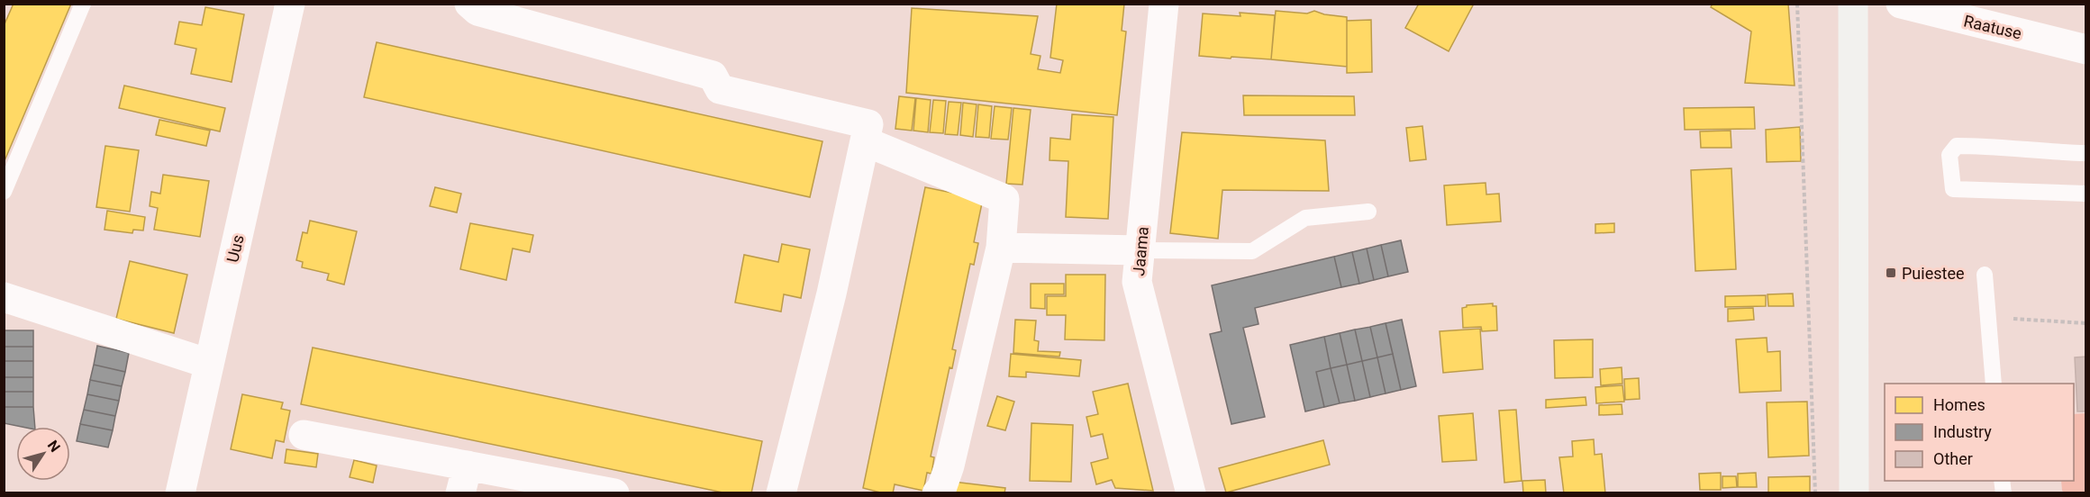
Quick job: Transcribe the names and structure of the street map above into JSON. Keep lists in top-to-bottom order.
{
  "streets": {
    "street": ["Raatuse", "Uus", "Jaama"]
  },
  "places": {
    "transit": ["Puiestee"]
  },
  "legend": ["Homes", "Industry", "Other"],
  "north": "top right"
}
